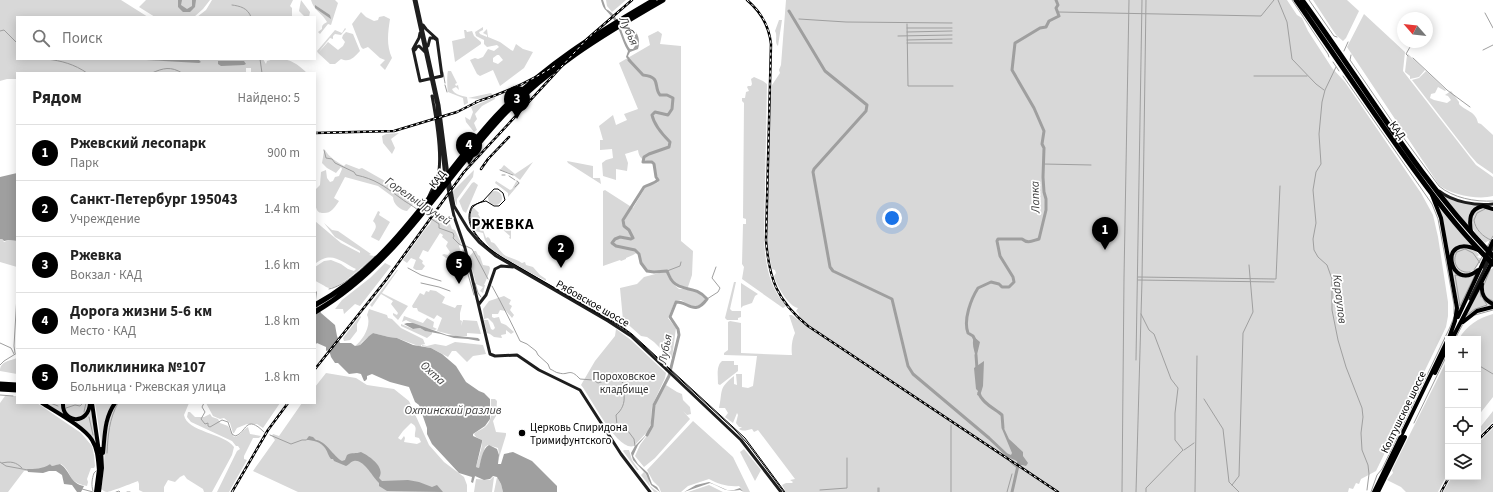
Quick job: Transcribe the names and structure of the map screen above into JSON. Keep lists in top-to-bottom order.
{
  "streets": {
    "highway": ["КАД"],
    "main road": ["Рябовское шоссе", "Колтушское шоссе"]
  },
  "crossings": [
    ["КАД", "Колтушское шоссе"]
  ],
  "districts": ["РЖЕВКА"],
  "water": [
    "Лубья",
    "Лапка",
    "Горелый ручей",
    "Караулов",
    "Охта",
    "Охтинский разлив"
  ],
  "parks": ["Пороховское кладбище"],
  "places": ["Церковь Спиридона Тримифунтского"],
  "north": "top left",
  "page": {
    "search": "Поиск",
    "heading": ["Рядом", "Найдено: 5"],
    "pins": [
      "3",
      "4",
      "1",
      "2",
      "5"
    ],
    "list": [
      {
        "mark": "1",
        "name": "Ржевский лесопарк",
        "note": "Парк",
        "value": "900 m"
      },
      {
        "mark": "2",
        "name": "Санкт-Петербург 195043",
        "note": "Учреждение",
        "value": "1.4 km"
      },
      {
        "mark": "3",
        "name": "Ржевка",
        "note": "Вокзал · КАД",
        "value": "1.6 km"
      },
      {
        "mark": "4",
        "name": "Дорога жизни 5-6 км",
        "note": "Место · КАД",
        "value": "1.8 km"
      },
      {
        "mark": "5",
        "name": "Поликлиника №107",
        "note": "Больница · Ржевская улица",
        "value": "1.8 km"
      }
    ],
    "map_buttons": ["+", "−"]
  }
}
